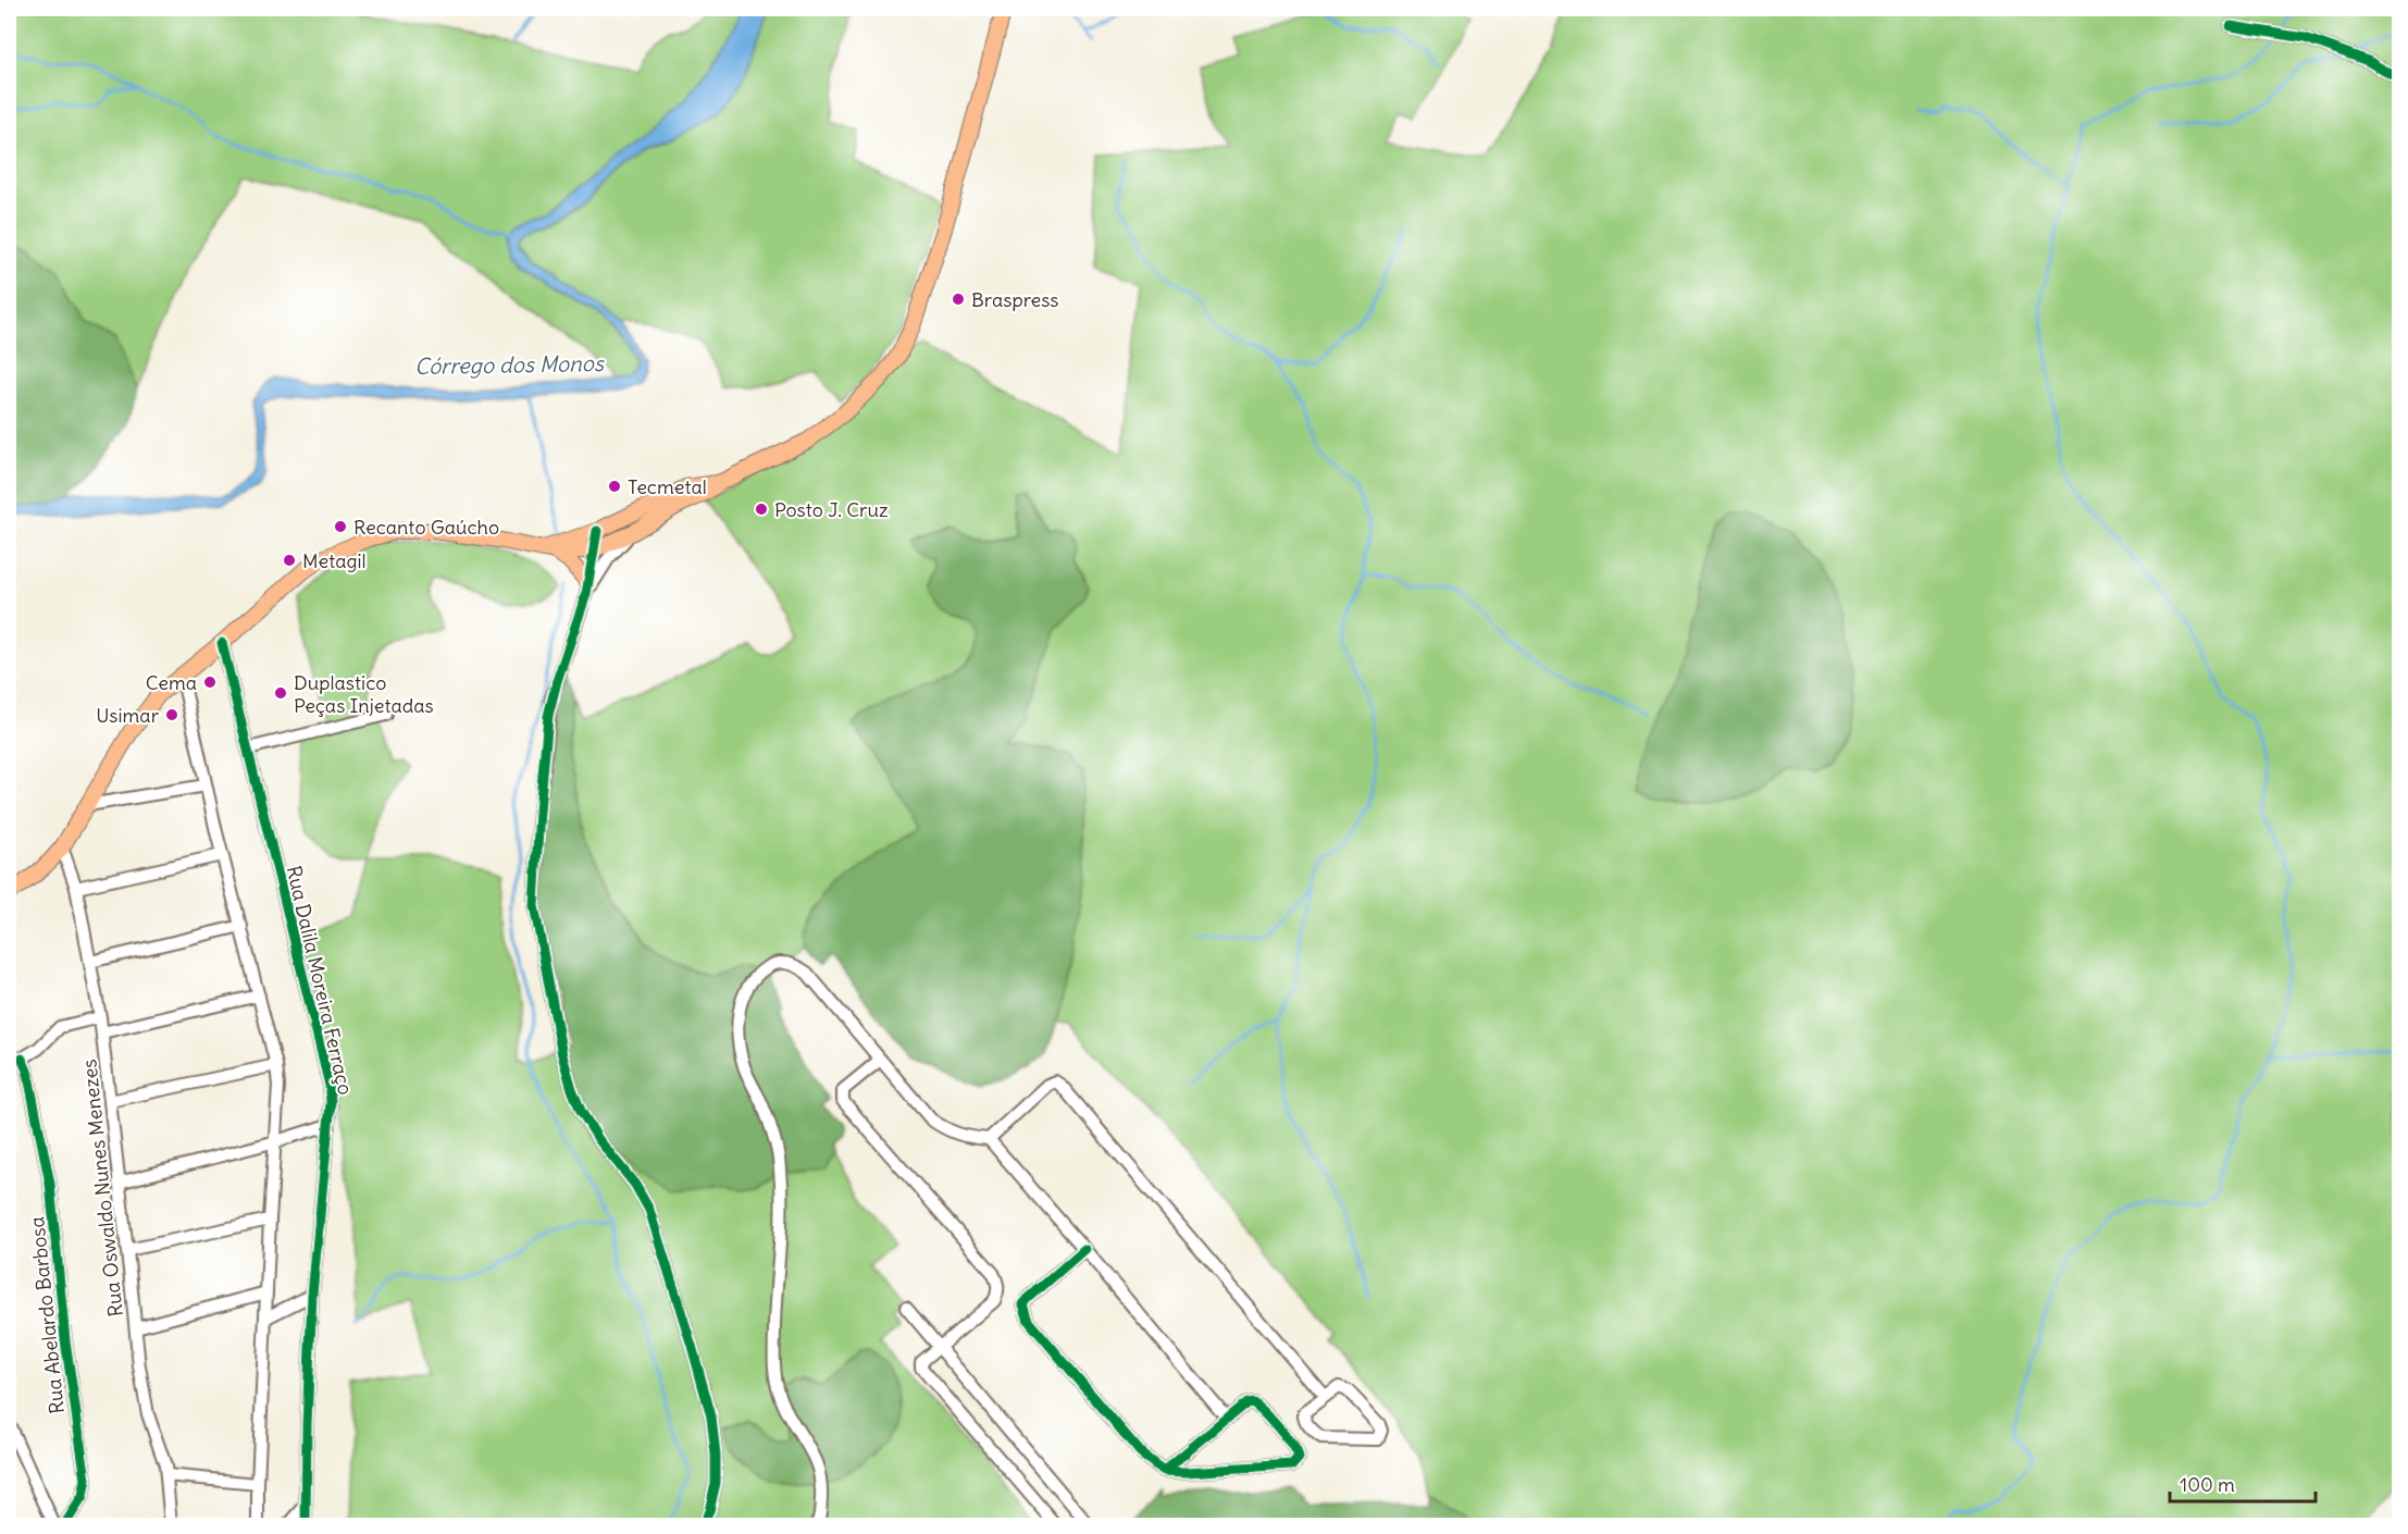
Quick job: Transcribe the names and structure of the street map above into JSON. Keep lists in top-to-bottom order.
{
  "streets": {
    "street": ["Rua Dalila Moreira Ferraço", "Rua Oswaldo Nunes Menezes", "Rua Abelardo Barbosa"]
  },
  "water": ["Córrego dos Monos"],
  "places": [
    "Braspress",
    "Tecmetal",
    "Posto J. Cruz",
    "Recanto Gaúcho",
    "Metagil",
    "Cema",
    "Duplastico Peças Injetadas",
    "Usimar"
  ],
  "scale_bar": "100 m"
}
